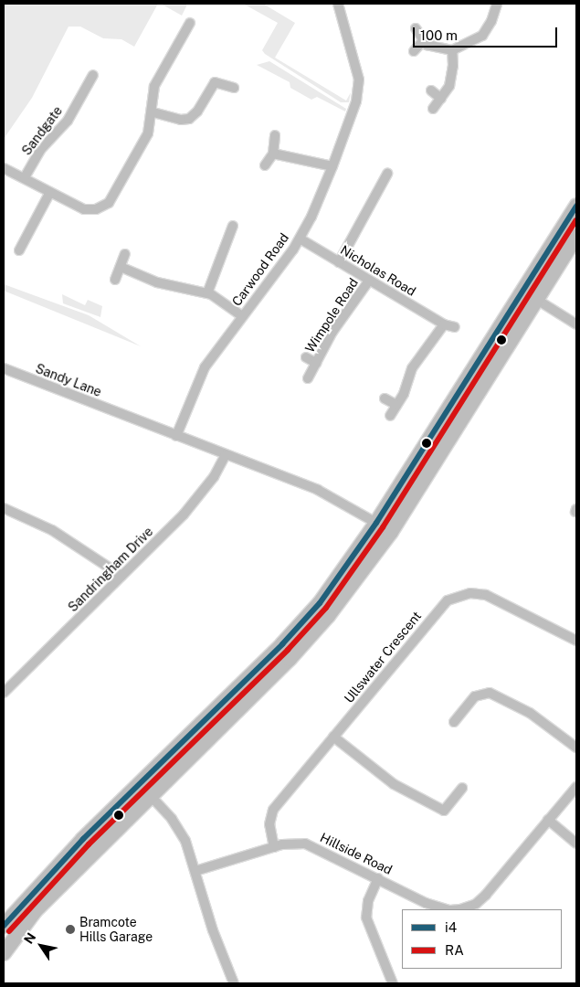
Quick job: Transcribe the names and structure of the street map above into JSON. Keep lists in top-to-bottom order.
{
  "streets": {
    "street": [
      "Sandgate",
      "Carwood Road",
      "Nicholas Road",
      "Wimpole Road",
      "Sandy Lane",
      "Sandringham Drive",
      "Ullswater Crescent",
      "Hillside Road"
    ]
  },
  "crossings": [
    ["Carwood Road", "Nicholas Road"],
    ["Carwood Road", "Sandy Lane"],
    ["Nicholas Road", "Wimpole Road"],
    ["Sandy Lane", "Sandringham Drive"],
    ["Ullswater Crescent", "Hillside Road"]
  ],
  "places": ["Bramcote Hills Garage"],
  "lines": ["transit line i4", "transit line RA"],
  "legend": ["i4", "RA"],
  "scale_bar": "100 m",
  "north": "top left"
}
